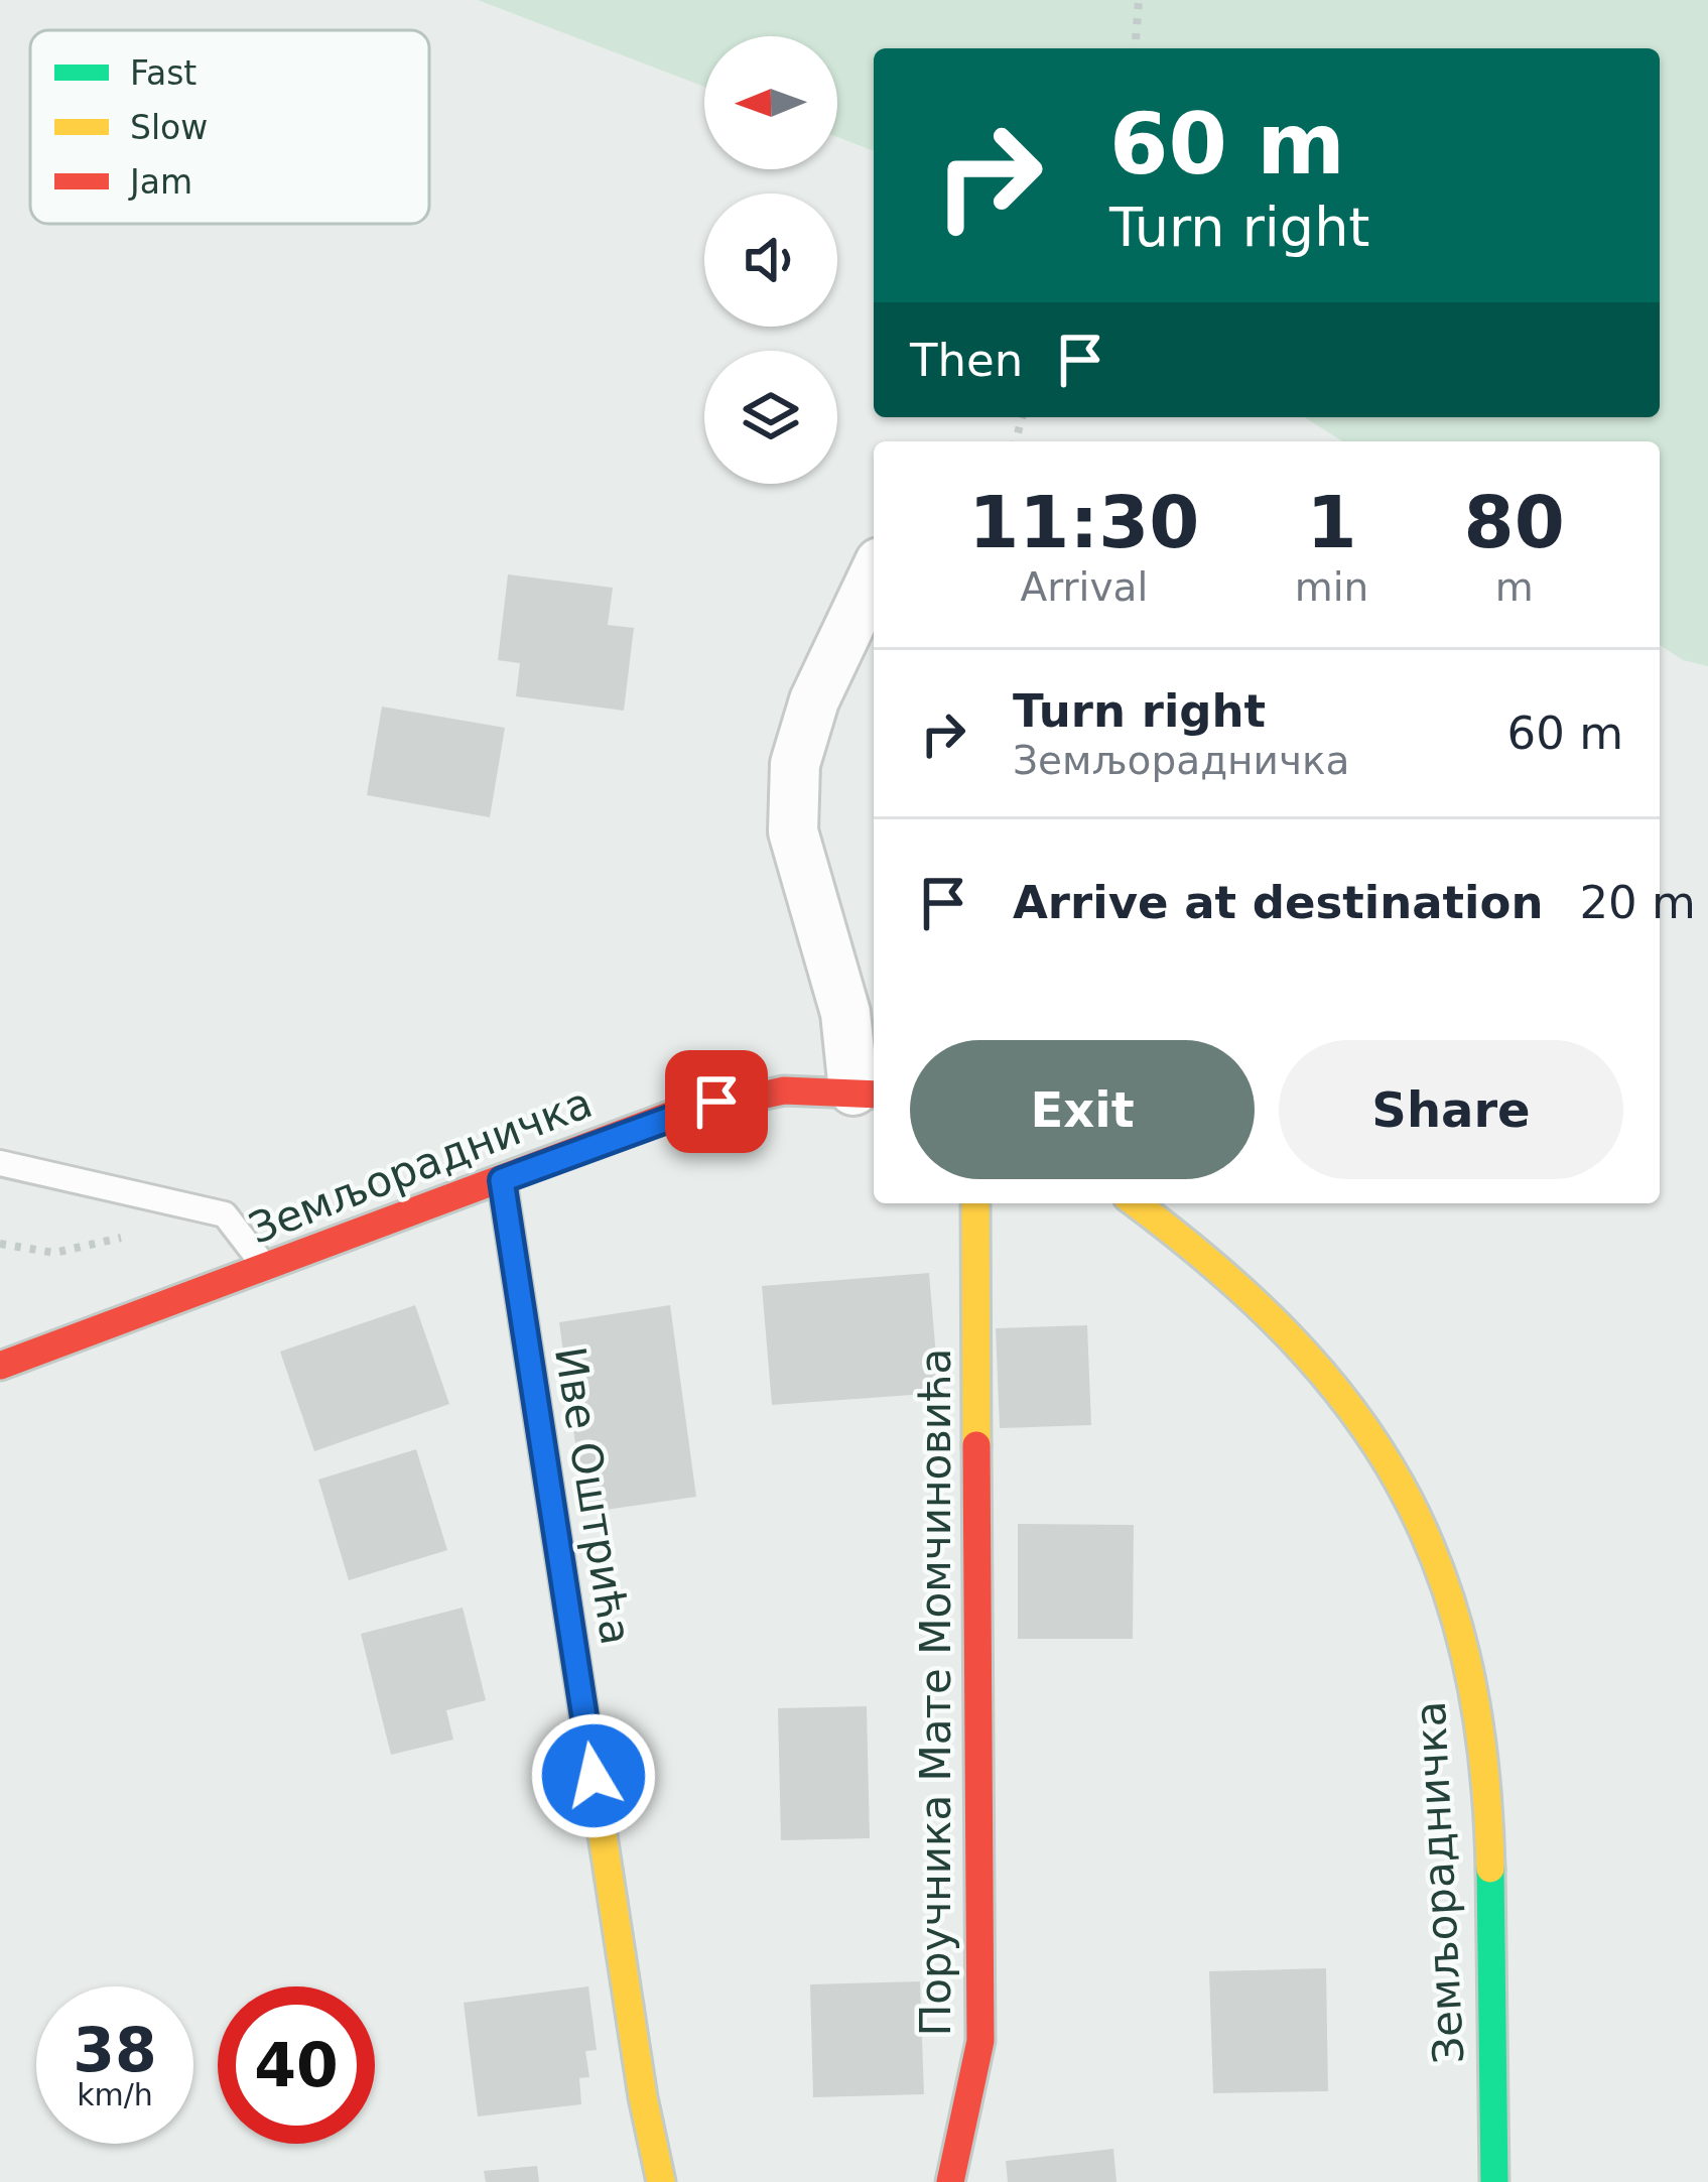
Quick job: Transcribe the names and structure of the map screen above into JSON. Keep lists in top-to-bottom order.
{
  "streets": {
    "street": ["Земљорадничка", "Иве Оштрића", "Поручника Мате Момчиновића"]
  },
  "crossings": [
    ["Земљорадничка", "Иве Оштрића"]
  ],
  "legend": ["Fast", "Slow", "Jam"],
  "north": "left",
  "page": {
    "turn": ["60 m", "Turn right"],
    "then": "Then",
    "eta": [
      "11:30",
      "Arrival",
      "1",
      "min",
      "80",
      "m"
    ],
    "list": [
      {
        "name": "Turn right",
        "note": "Земљорадничка",
        "value": "60 m"
      },
      {
        "name": "Arrive at destination",
        "value": "20 m"
      }
    ],
    "buttons": ["Exit", "Share"],
    "speed": "38 km/h",
    "limit": "40"
  }
}
